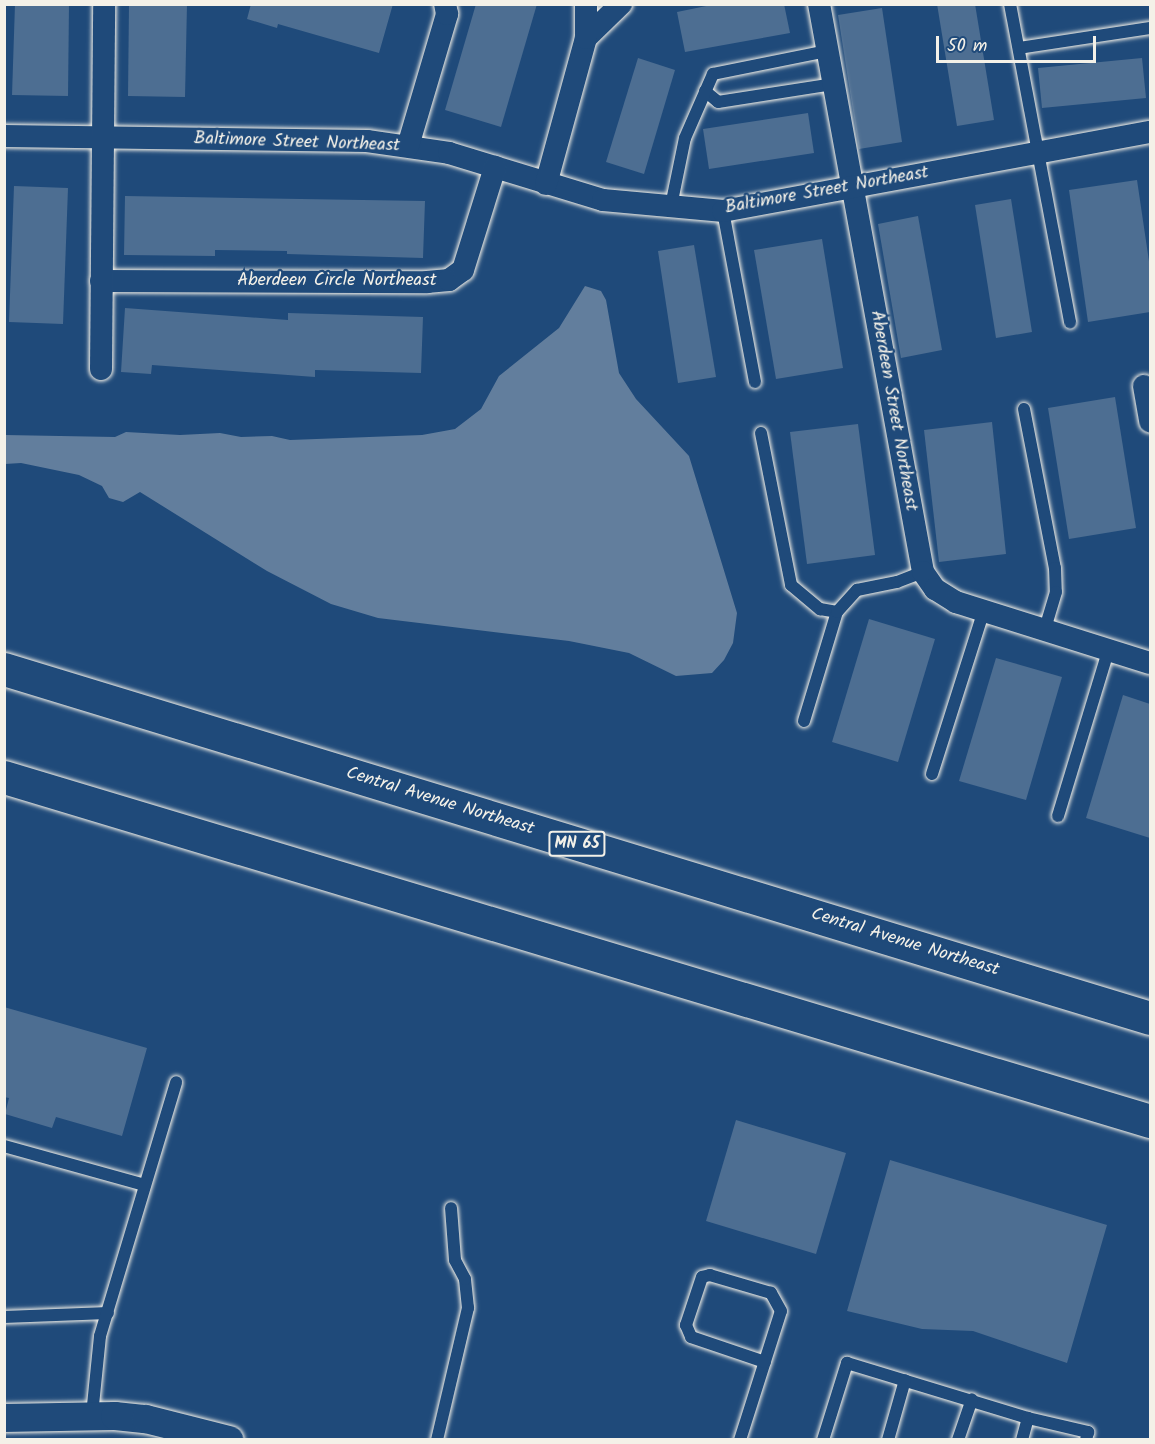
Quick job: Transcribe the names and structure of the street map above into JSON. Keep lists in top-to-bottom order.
{
  "streets": {
    "highway": ["Central Avenue Northeast", "MN 65"],
    "street": ["Baltimore Street Northeast", "Aberdeen Circle Northeast", "Aberdeen Street Northeast"]
  },
  "crossings": [
    ["Baltimore Street Northeast", "Aberdeen Circle Northeast"],
    ["Baltimore Street Northeast", "Aberdeen Street Northeast"]
  ],
  "scale_bar": "50 m"
}
